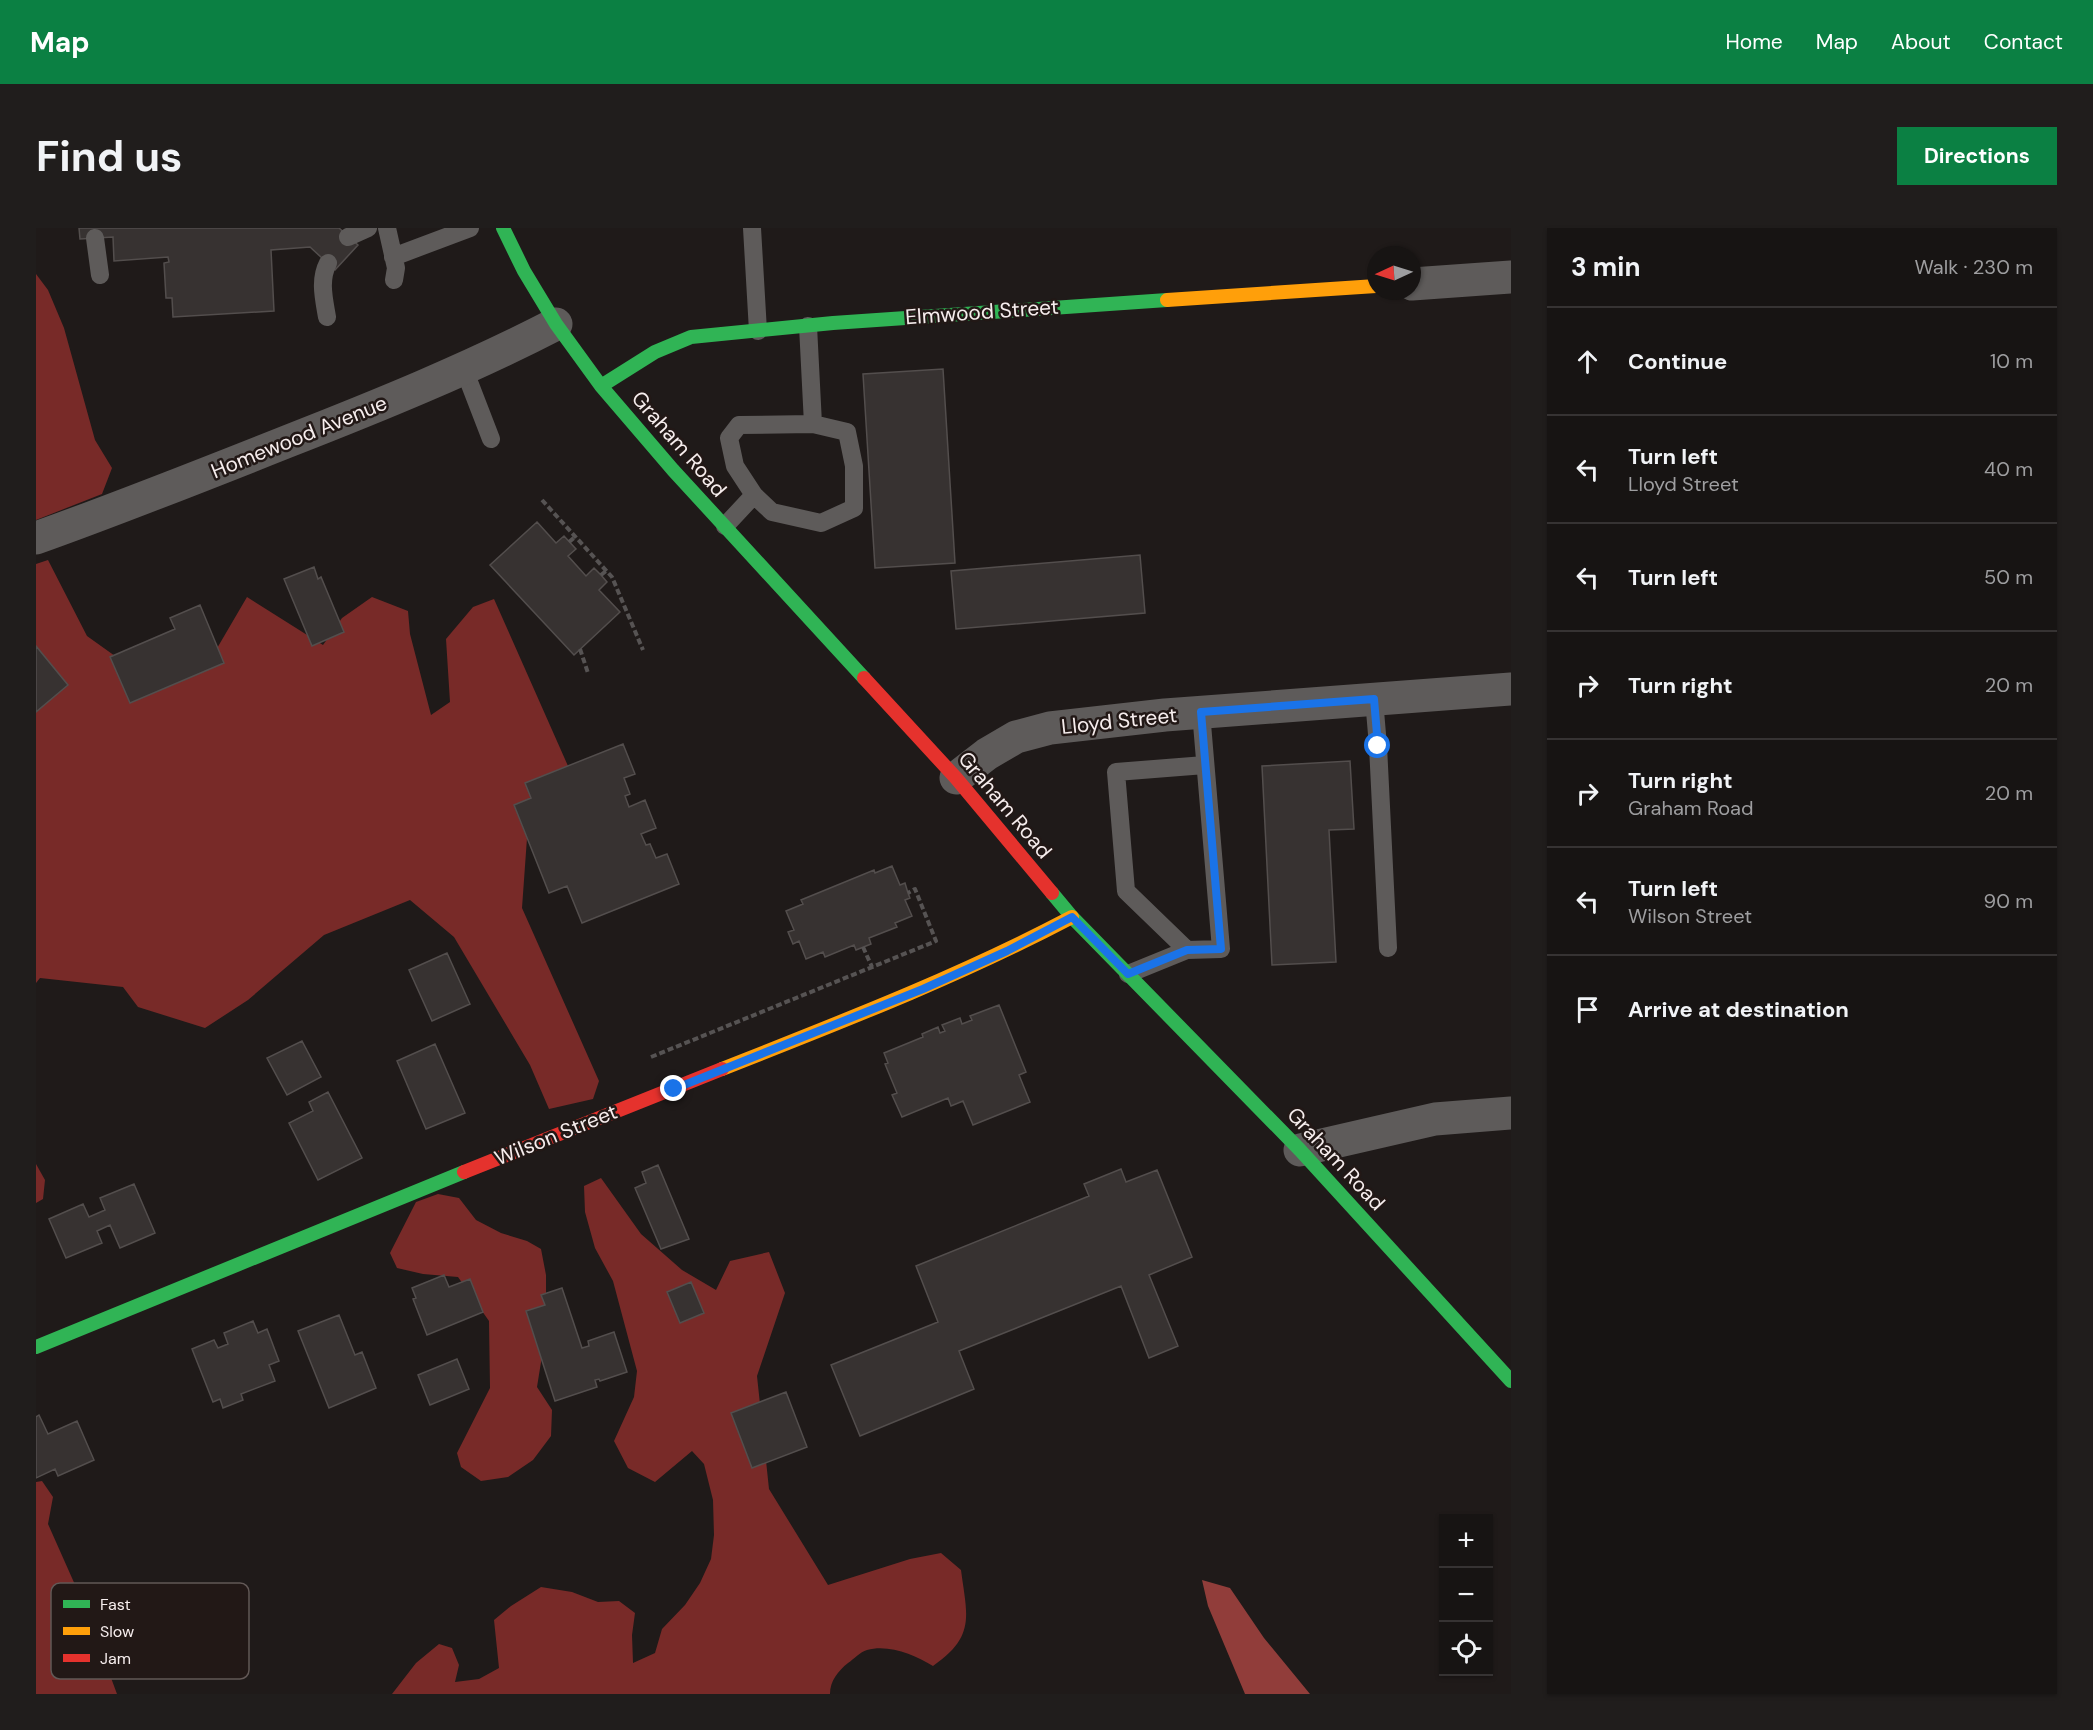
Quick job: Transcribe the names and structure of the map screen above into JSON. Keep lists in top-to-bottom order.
{
  "streets": {
    "street": [
      "Elmwood Street",
      "Homewood Avenue",
      "Graham Road",
      "Lloyd Street",
      "Wilson Street"
    ]
  },
  "crossings": [
    ["Elmwood Street", "Graham Road"],
    ["Homewood Avenue", "Graham Road"],
    ["Graham Road", "Lloyd Street"],
    ["Graham Road", "Wilson Street"]
  ],
  "legend": ["Fast", "Slow", "Jam"],
  "north": "left",
  "page": {
    "header": "Map",
    "nav": [
      "Home",
      "Map",
      "About",
      "Contact"
    ],
    "buttons": "Directions",
    "title": "Find us",
    "heading": ["3 min", "Walk · 230 m"],
    "list": [
      ["Continue", "10 m"],
      ["Turn left", "Lloyd Street", "40 m"],
      ["Turn left", "50 m"],
      ["Turn right", "20 m"],
      ["Turn right", "Graham Road", "20 m"],
      ["Turn left", "Wilson Street", "90 m"],
      "Arrive at destination"
    ],
    "map_buttons": ["+", "−"]
  }
}
